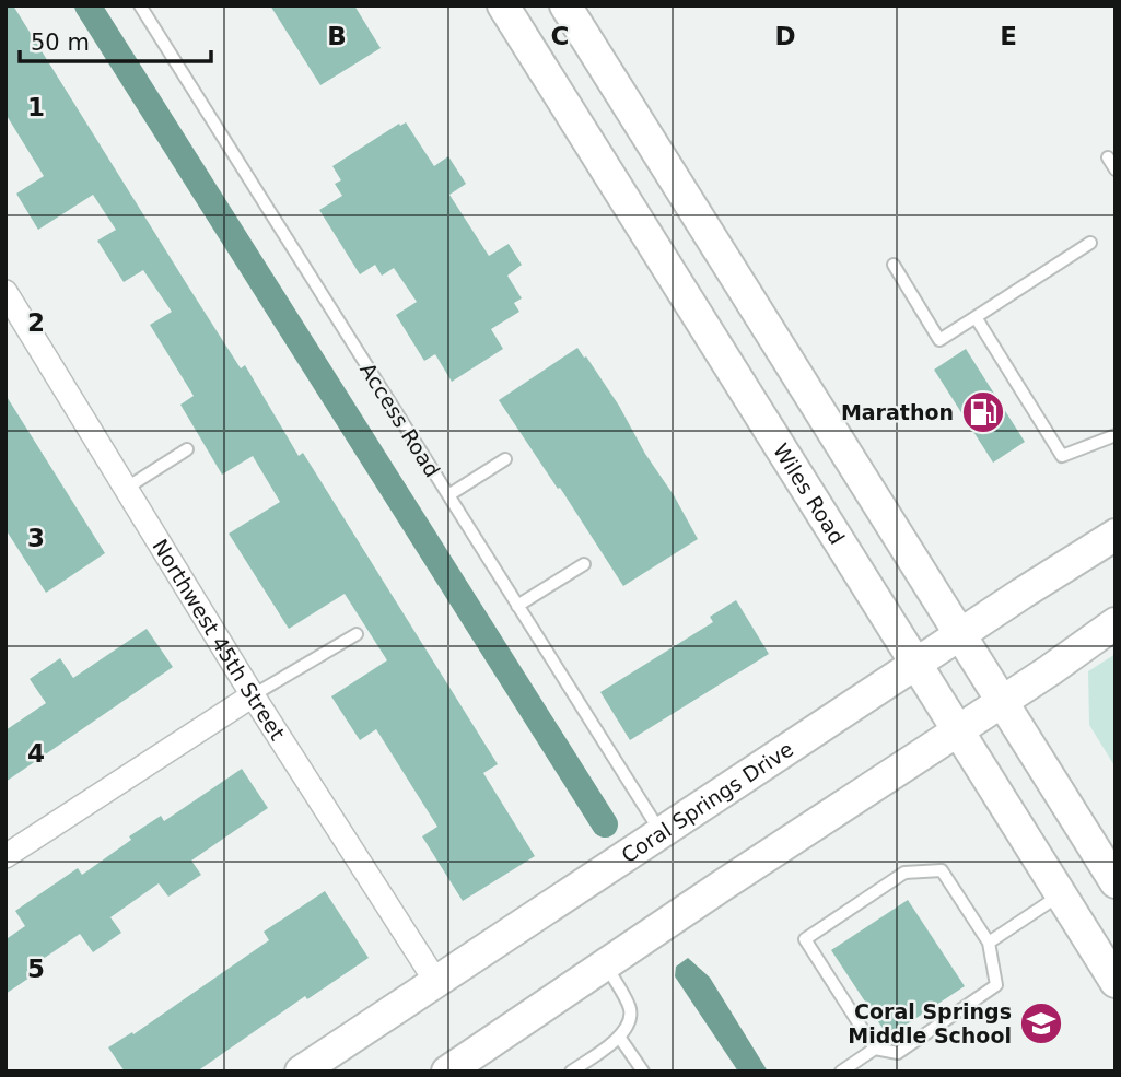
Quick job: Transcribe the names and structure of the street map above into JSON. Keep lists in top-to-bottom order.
{
  "streets": {
    "main road": ["Wiles Road", "Coral Springs Drive"],
    "street": ["Northwest 45th Street"],
    "lane": ["Access Road"]
  },
  "crossings": [
    ["Access Road", "Coral Springs Drive"],
    ["Wiles Road", "Coral Springs Drive"],
    ["Northwest 45th Street", "Coral Springs Drive"]
  ],
  "places": {
    "fuel station": ["Marathon"],
    "school or university": ["Coral Springs Middle School"]
  },
  "scale_bar": "50 m",
  "grid": {
    "columns": [
      "B",
      "C",
      "D",
      "E"
    ],
    "rows": [
      "1",
      "2",
      "3",
      "4",
      "5"
    ]
  }
}
